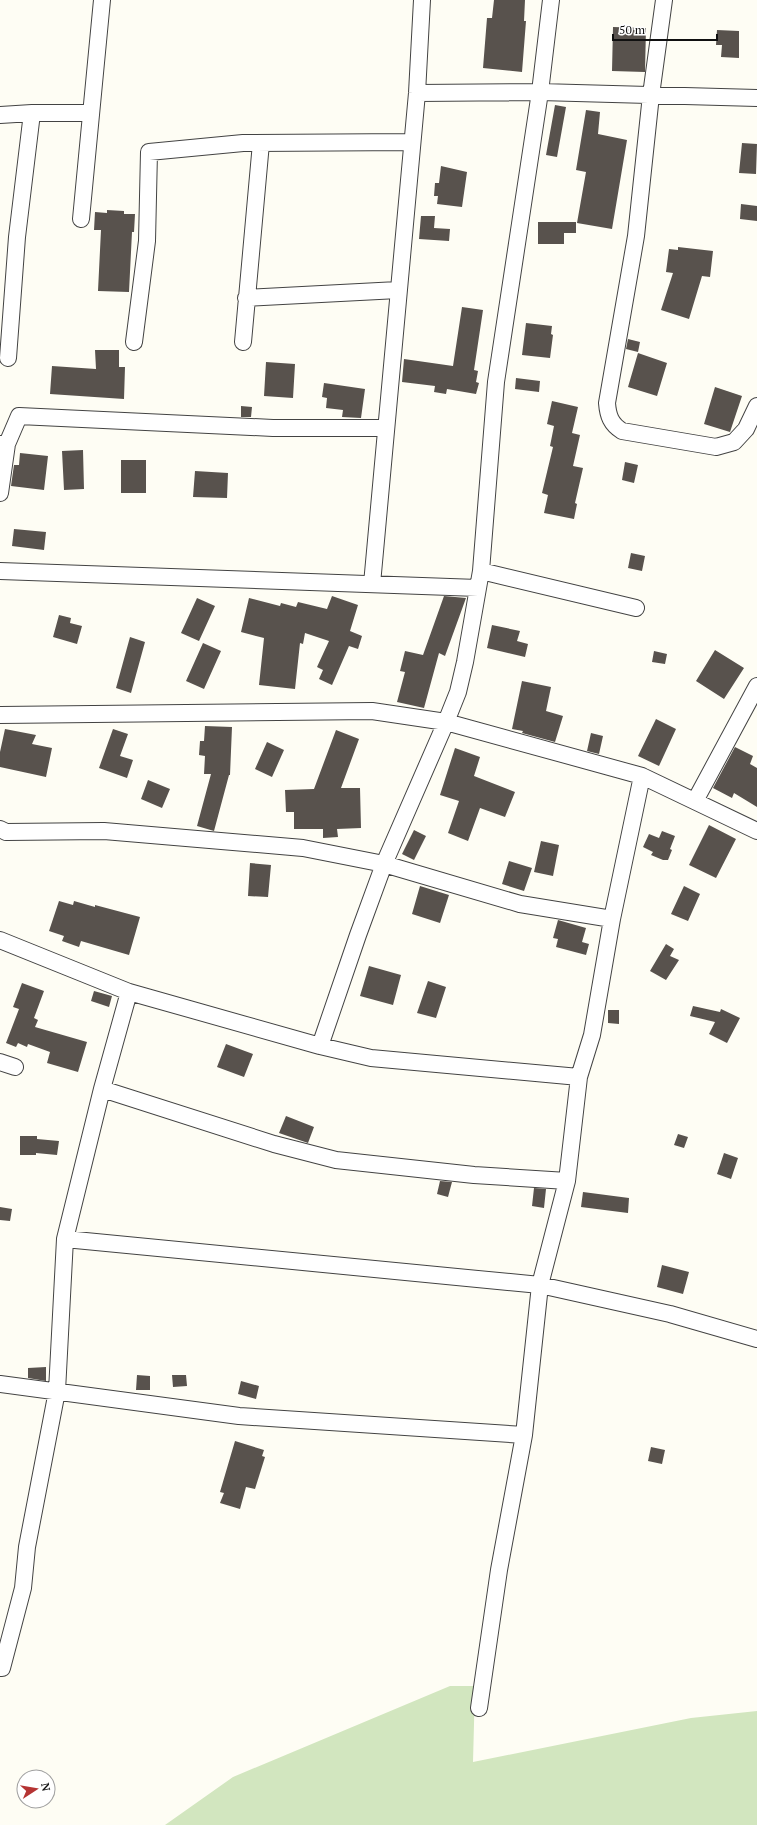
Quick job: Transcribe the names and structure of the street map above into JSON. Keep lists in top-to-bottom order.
{
  "scale_bar": "50 m",
  "north": "right"
}
